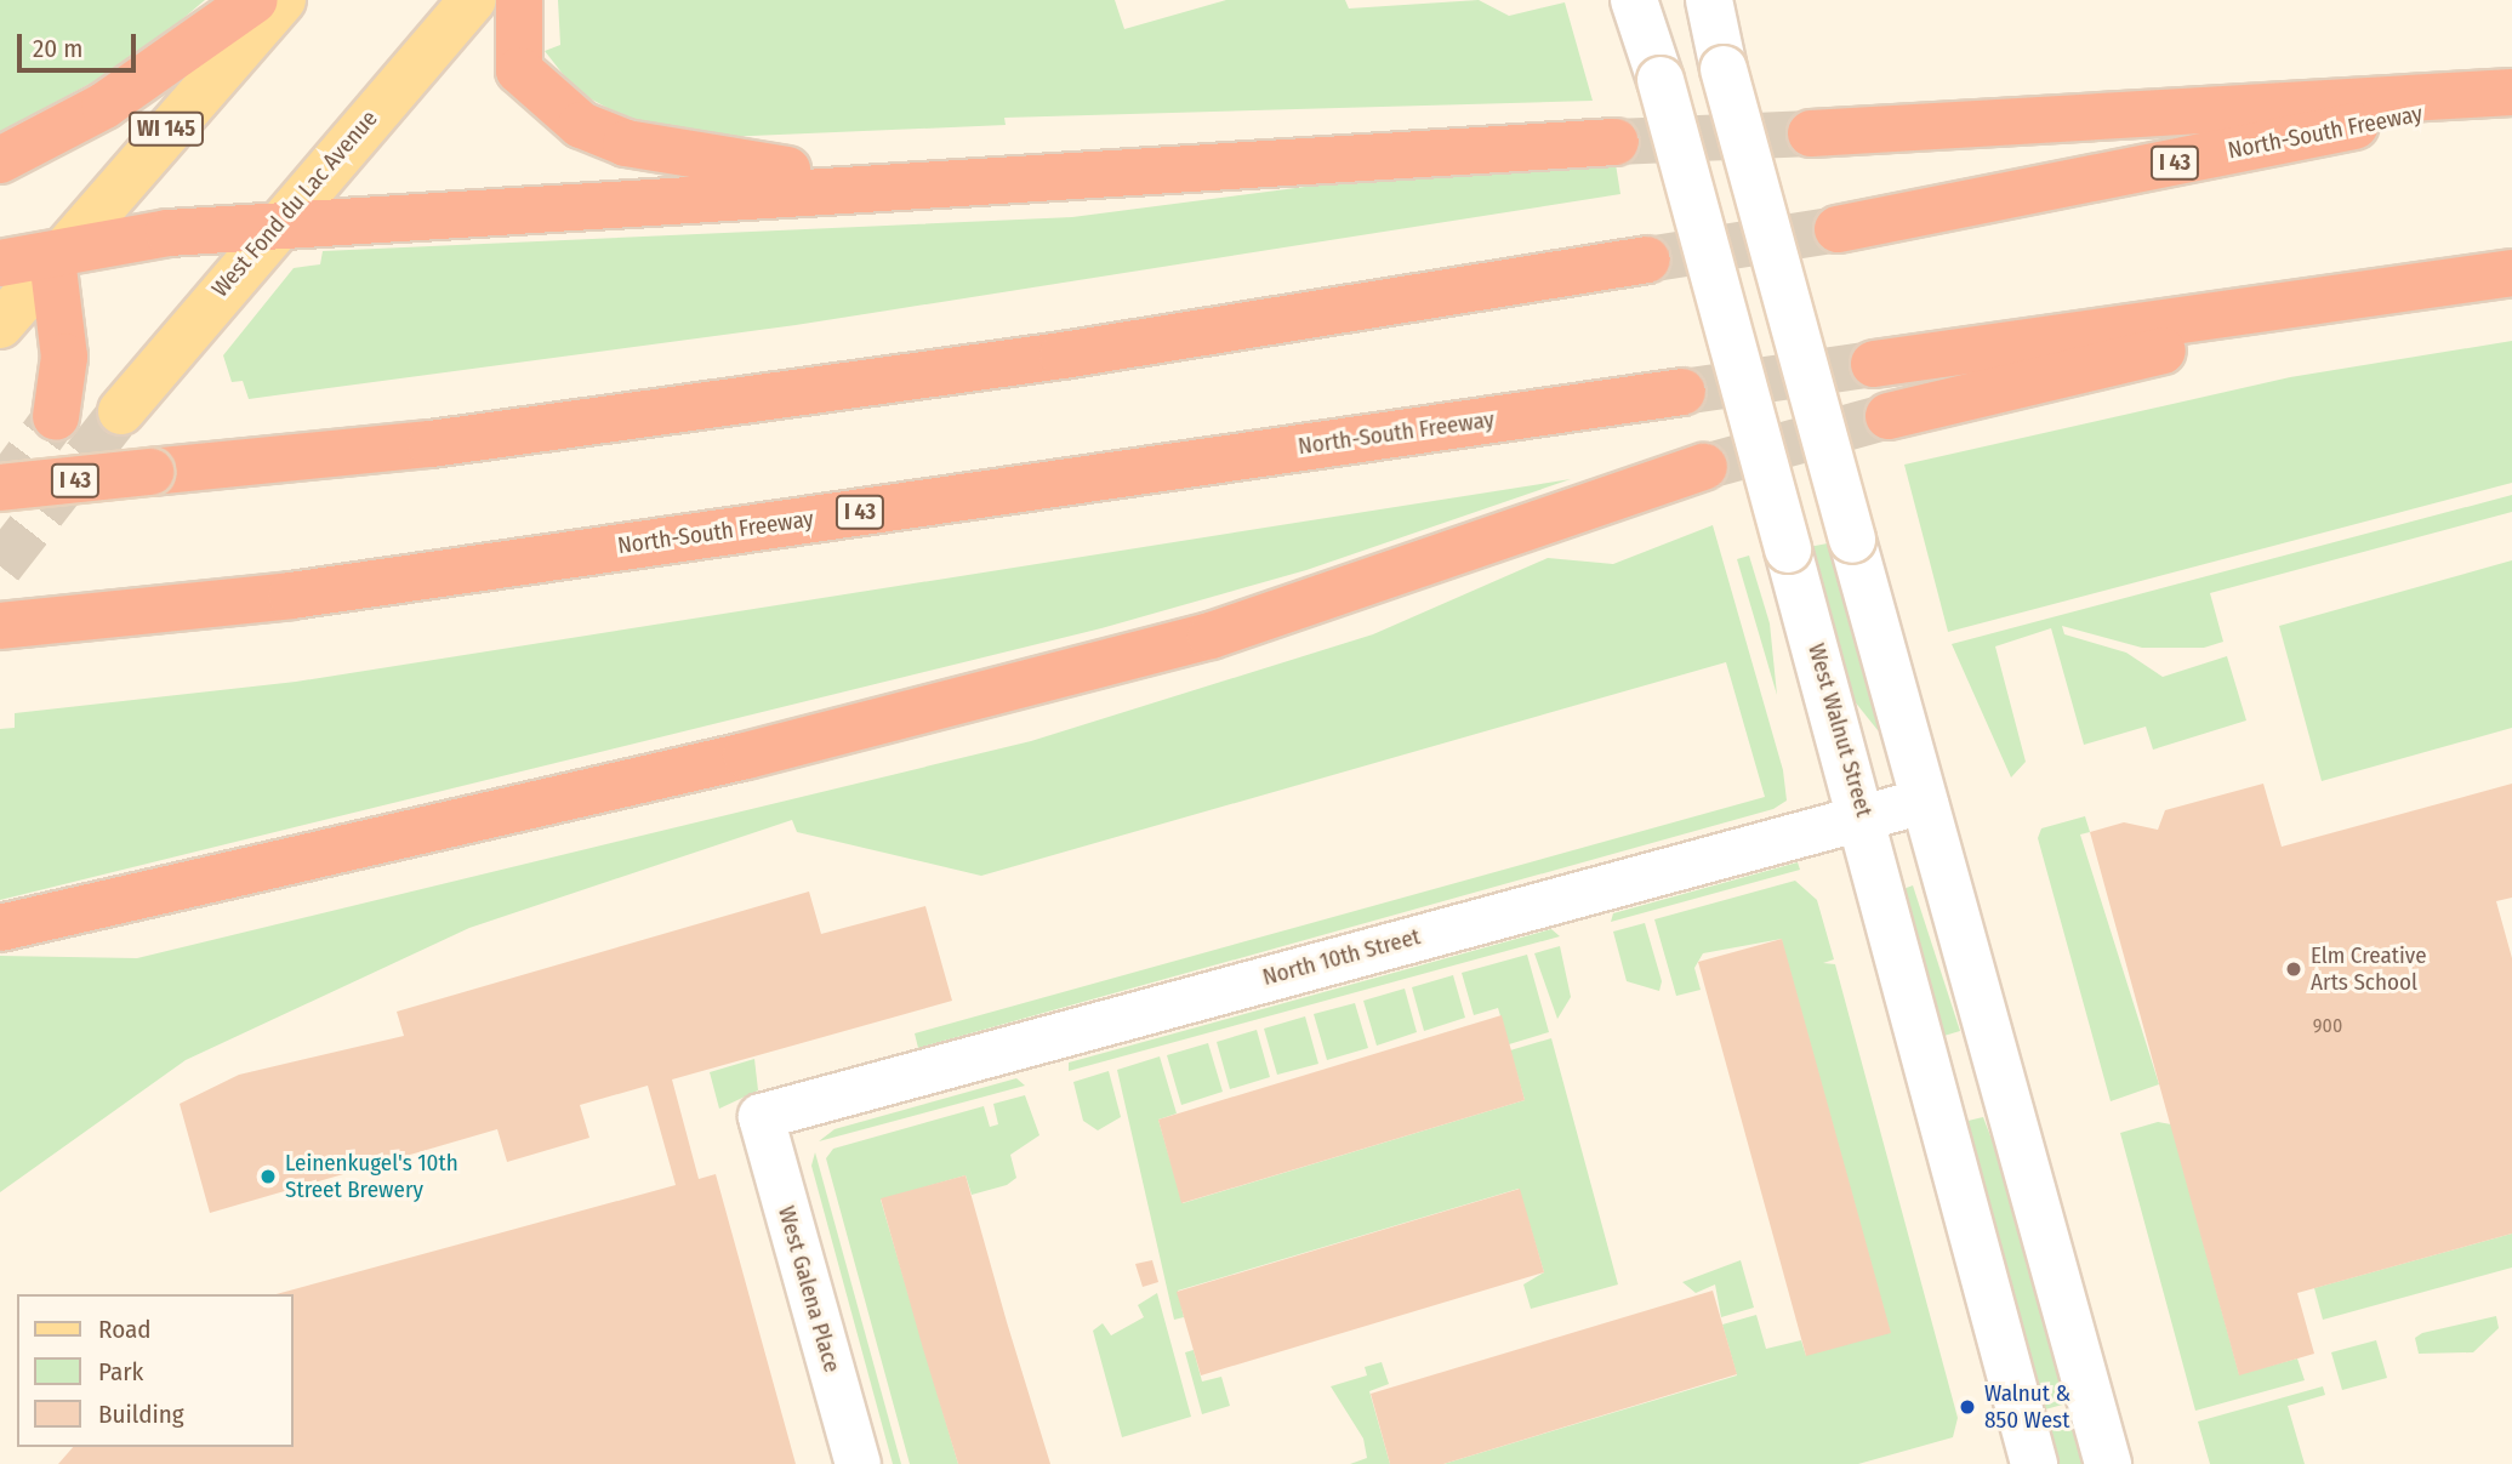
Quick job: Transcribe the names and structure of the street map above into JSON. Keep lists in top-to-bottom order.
{
  "streets": {
    "highway": ["North-South Freeway", "I 43"],
    "main road": ["WI 145", "West Fond du Lac Avenue", "West Walnut Street"],
    "street": ["North 10th Street", "West Galena Place"]
  },
  "crossings": [
    ["West Walnut Street", "North 10th Street"],
    ["North 10th Street", "West Galena Place"]
  ],
  "places": ["Elm Creative Arts School", "Leinenkugel's 10th Street Brewery", "Walnut & 850 West"],
  "house_numbers": ["900"],
  "legend": ["Road", "Park", "Building"],
  "scale_bar": "20 m"
}
